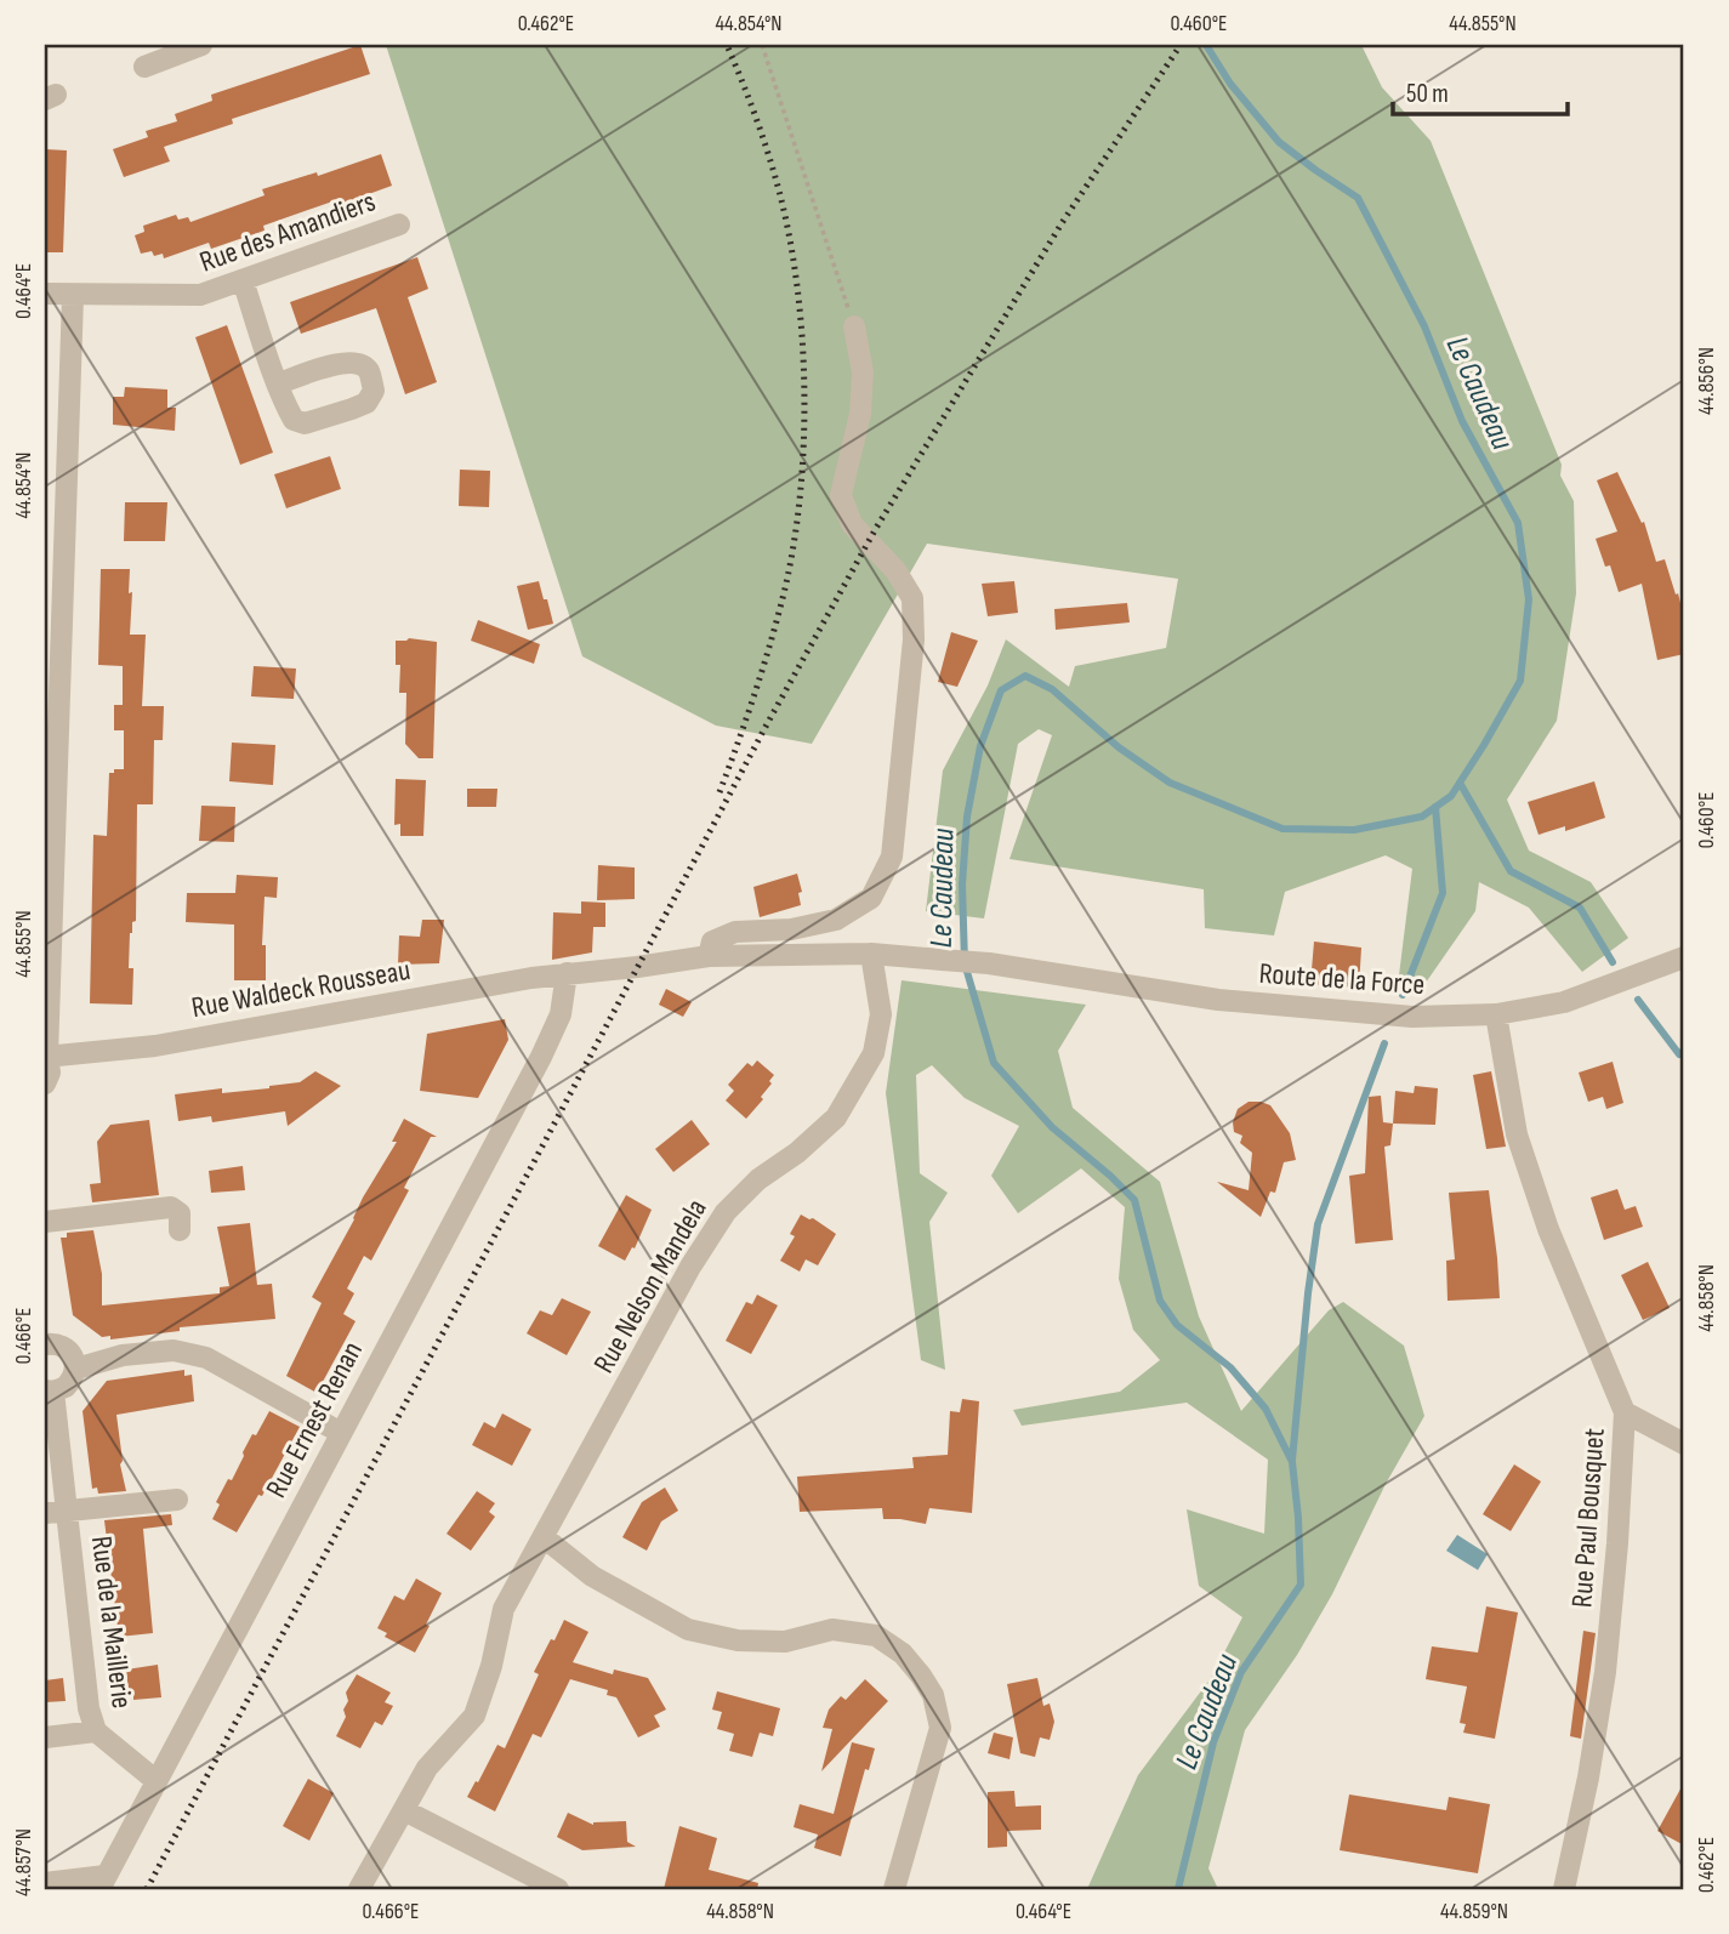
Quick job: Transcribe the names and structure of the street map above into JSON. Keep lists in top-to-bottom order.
{
  "streets": {
    "street": [
      "Rue des Amandiers",
      "Route de la Force",
      "Rue Waldeck Rousseau",
      "Rue Nelson Mandela",
      "Rue Ernest Renan",
      "Rue Paul Bousquet",
      "Rue de la Maillerie"
    ]
  },
  "crossings": [
    ["Route de la Force", "Rue Waldeck Rousseau"],
    ["Route de la Force", "Rue Nelson Mandela"],
    ["Route de la Force", "Rue Paul Bousquet"],
    ["Rue Waldeck Rousseau", "Rue Ernest Renan"],
    ["Rue Ernest Renan", "Rue de la Maillerie"]
  ],
  "water": ["Le Caudeau"],
  "scale_bar": "50 m",
  "coordinates": [
    "0.462°E",
    "44.854°N",
    "0.460°E",
    "44.855°N",
    "0.464°E",
    "44.856°N",
    "44.858°N",
    "0.466°E",
    "44.857°N",
    "44.859°N"
  ]
}
